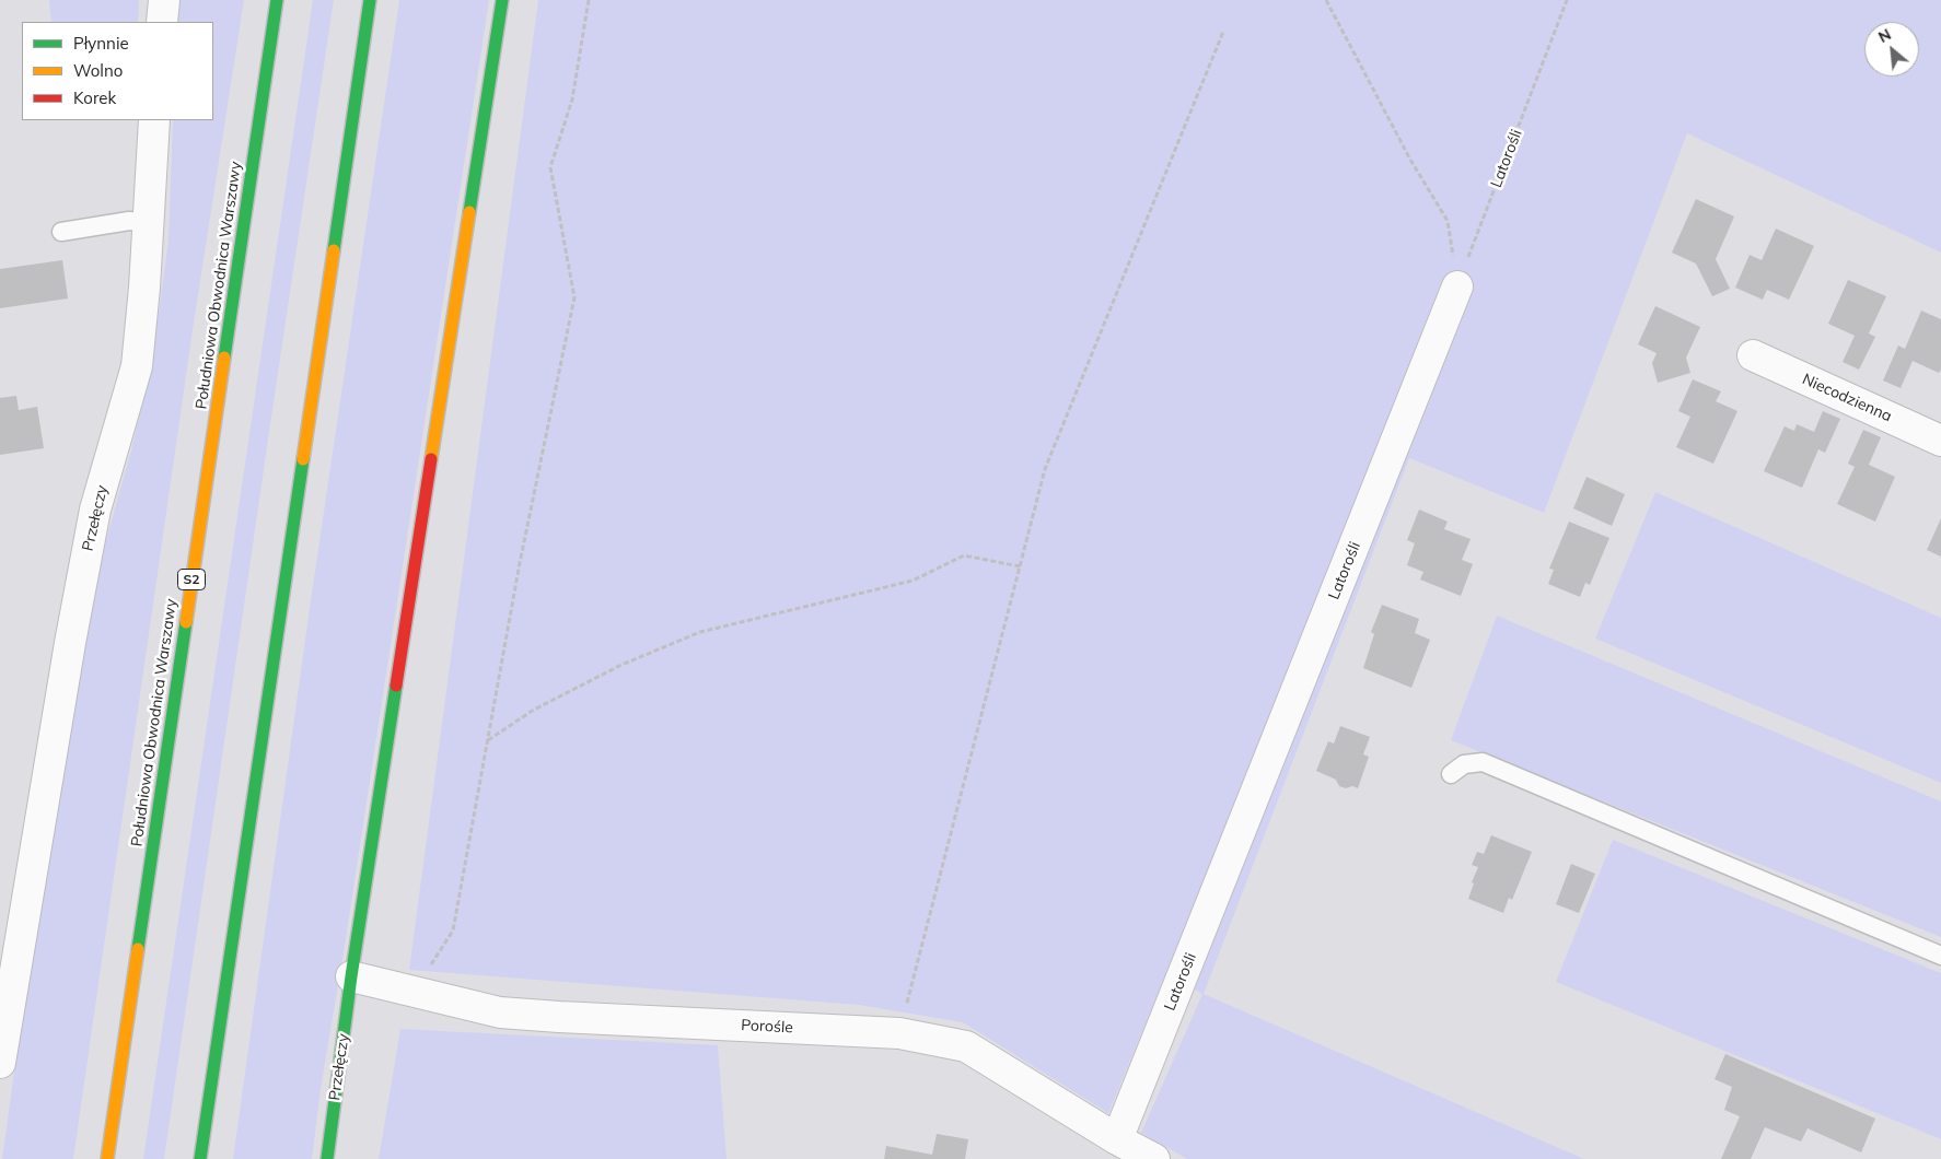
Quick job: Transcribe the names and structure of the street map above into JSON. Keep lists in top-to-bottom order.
{
  "streets": {
    "main road": ["Południowa Obwodnica Warszawy", "Przełęczy", "S2"],
    "street": ["Latorośli", "Niecodzienna", "Porośle"]
  },
  "crossings": [
    ["Latorośli", "Porośle"],
    ["Przełęczy", "Porośle"]
  ],
  "legend": ["Płynnie", "Wolno", "Korek"],
  "north": "top left"
}
